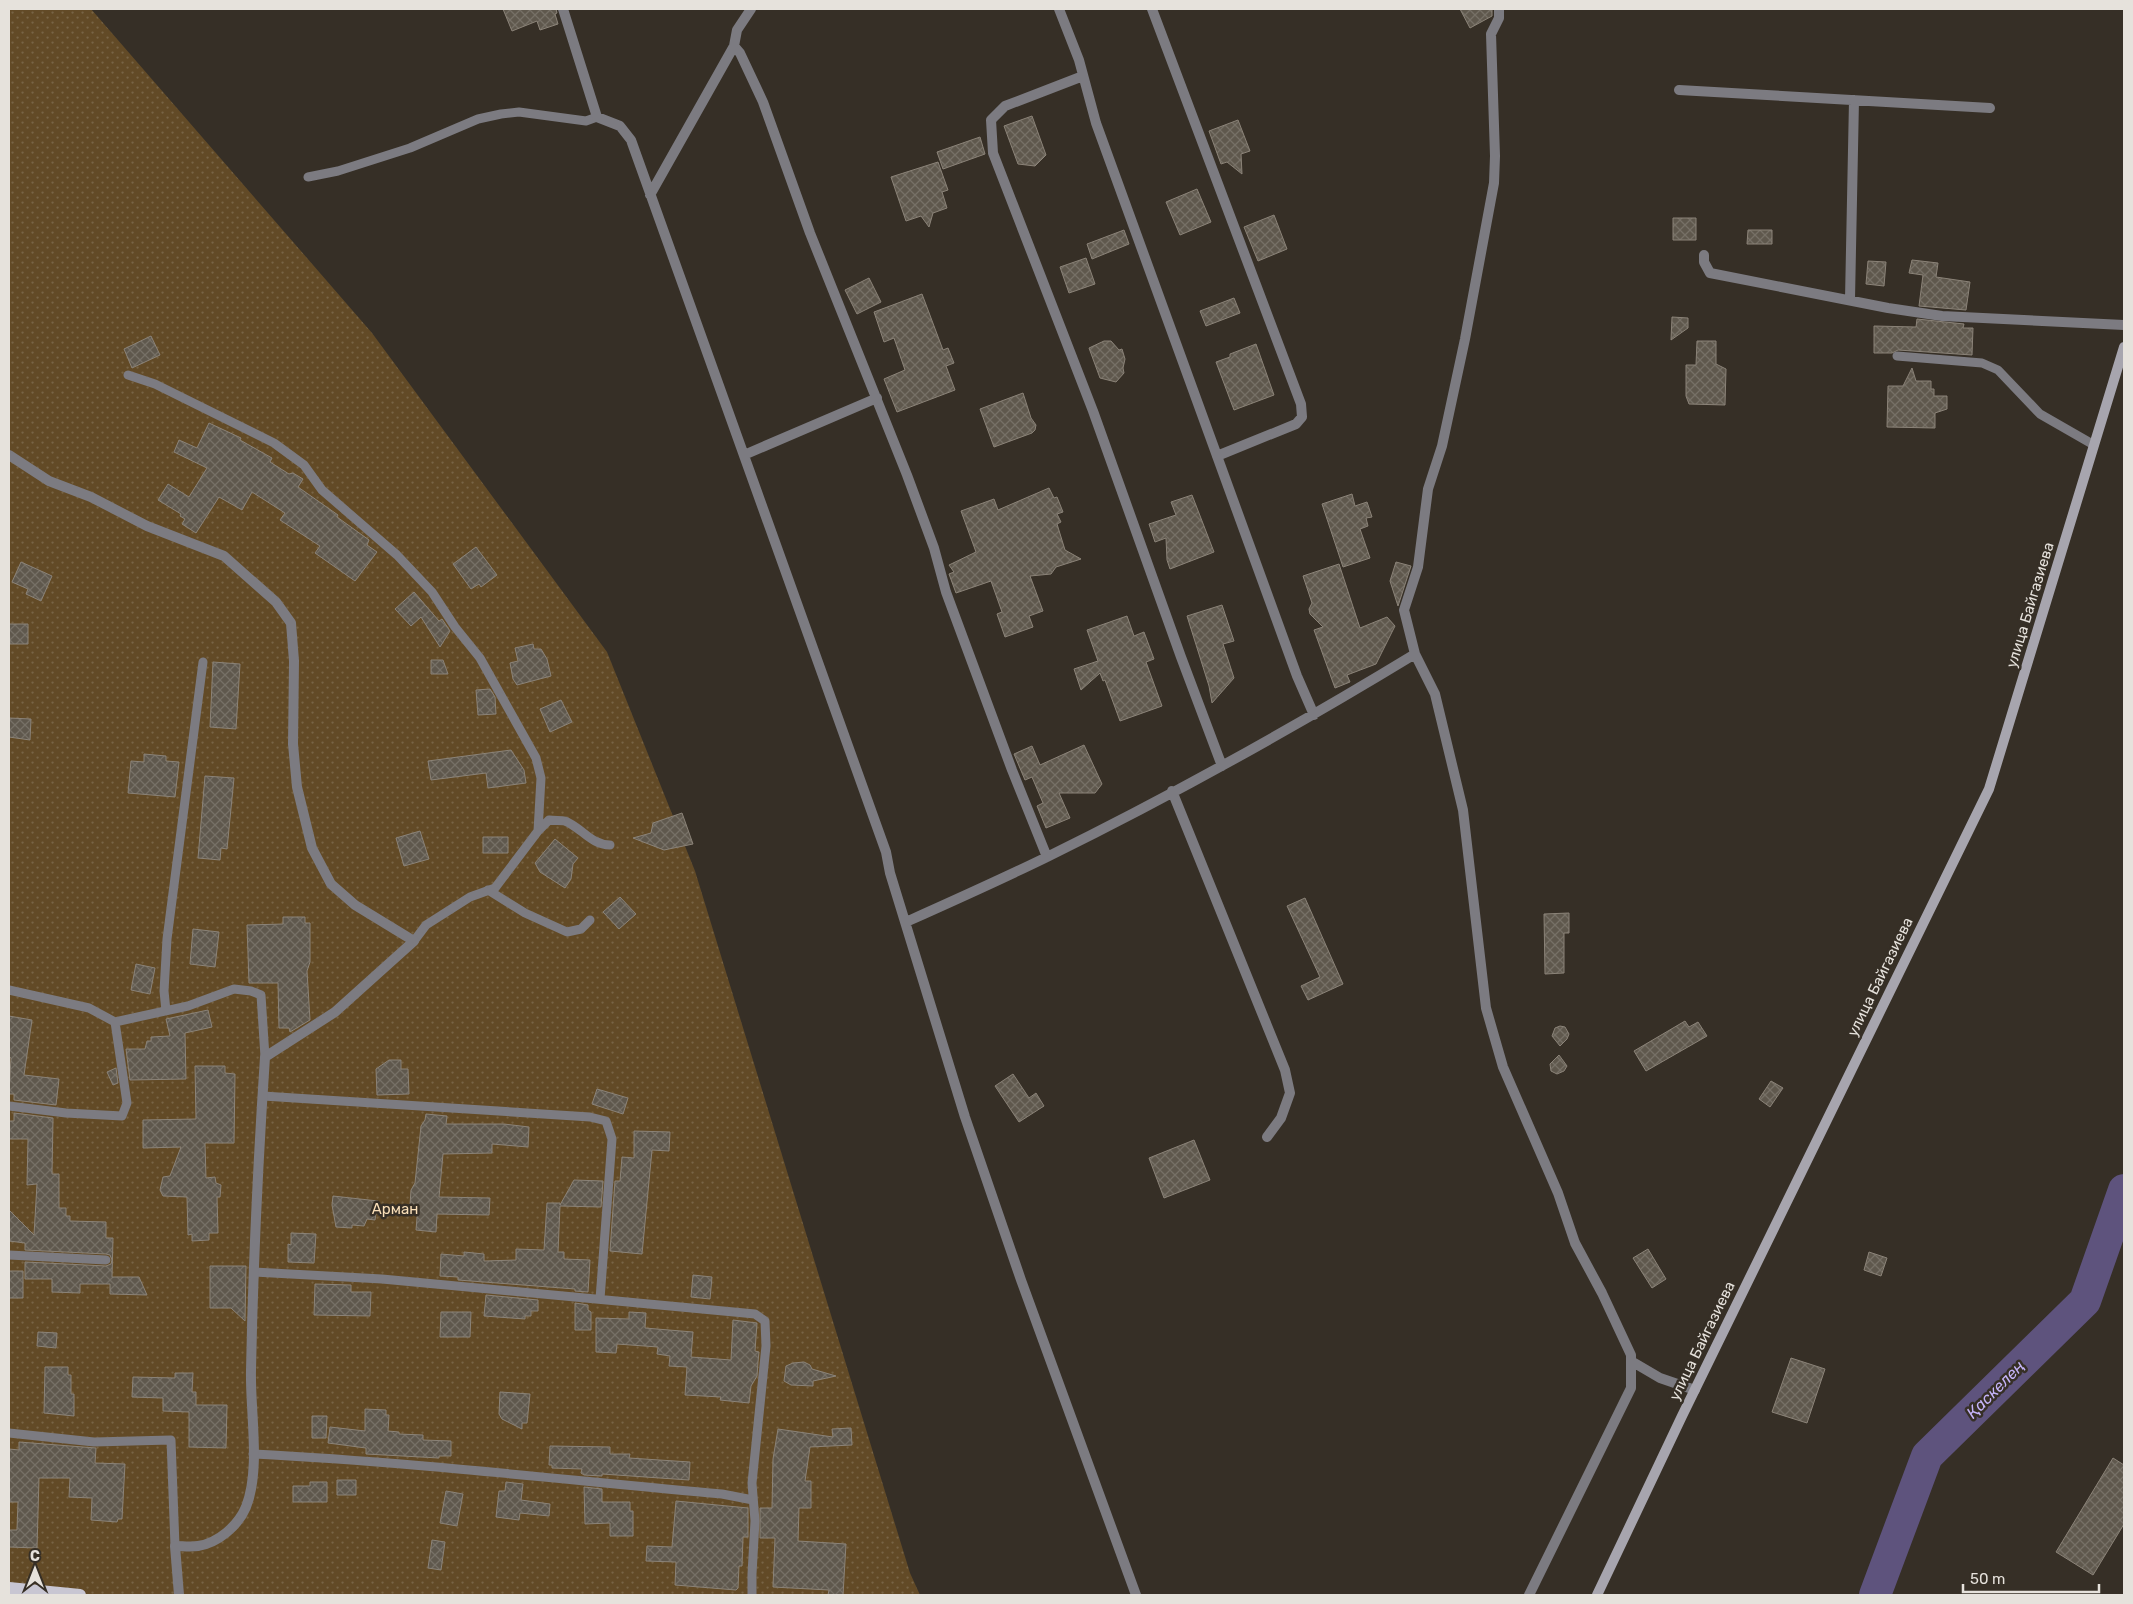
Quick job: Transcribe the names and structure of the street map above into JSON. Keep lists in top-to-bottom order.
{
  "streets": {
    "main road": ["улица Байгазиева"]
  },
  "water": ["Қаскелең"],
  "parks": ["Арман"],
  "scale_bar": "50 m",
  "north": "top"
}
